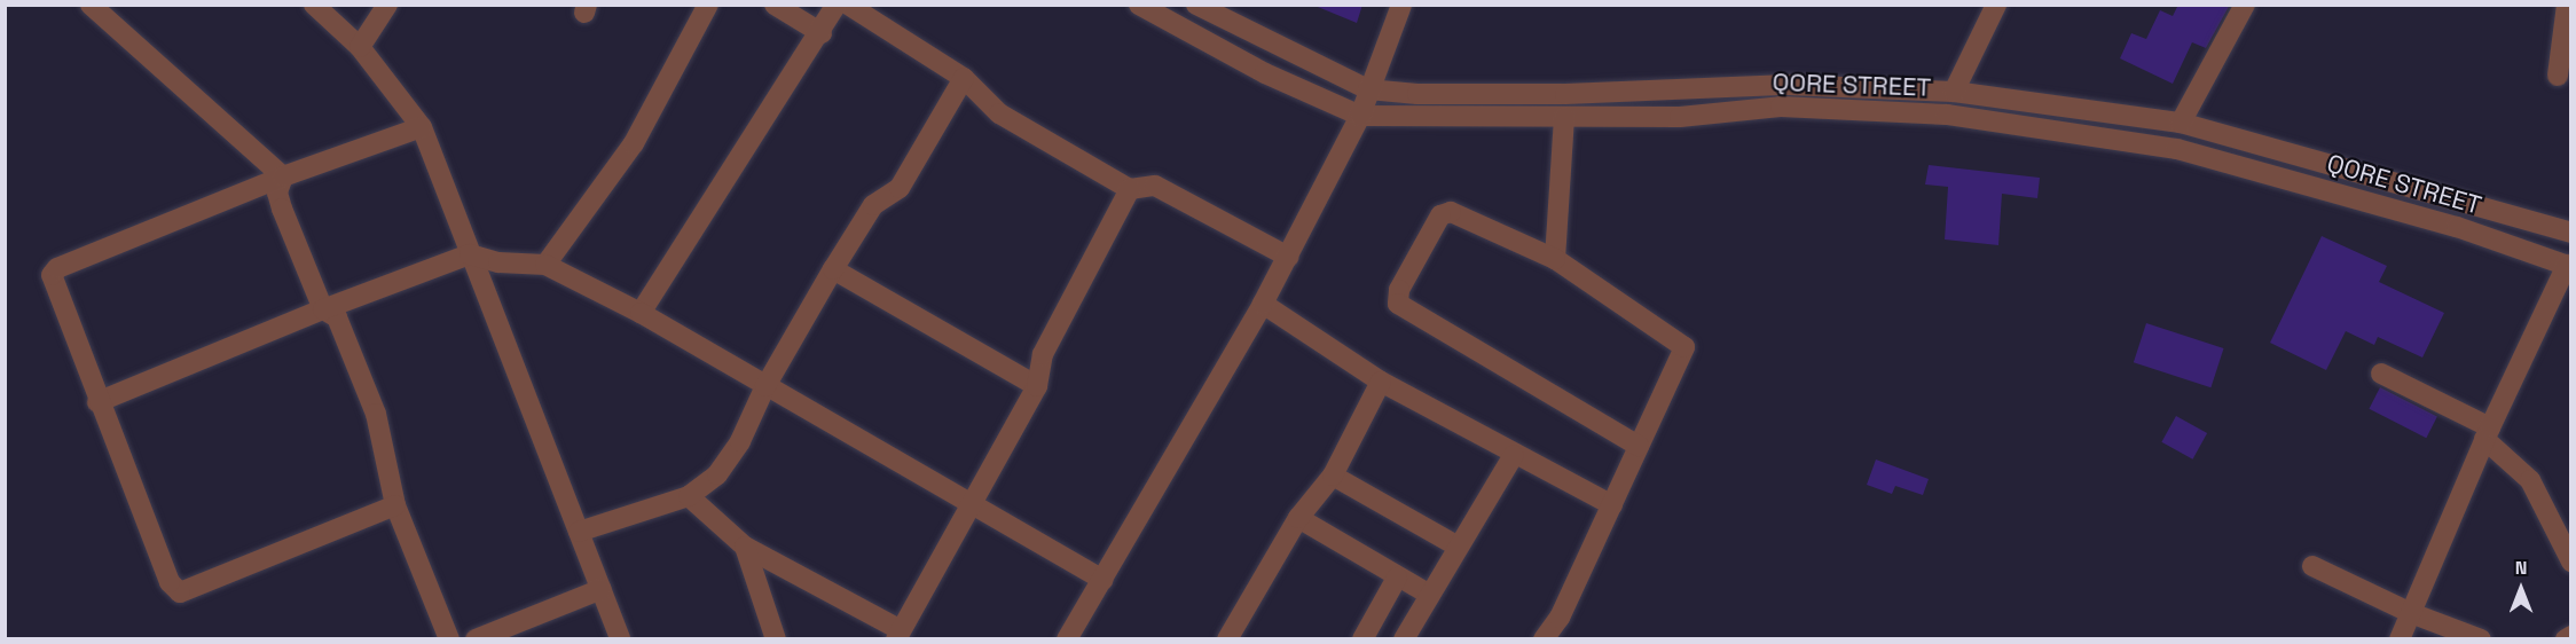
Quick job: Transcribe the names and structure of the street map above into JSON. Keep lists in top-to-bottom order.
{
  "streets": {
    "street": ["QORE STREET"]
  },
  "north": "top"
}
